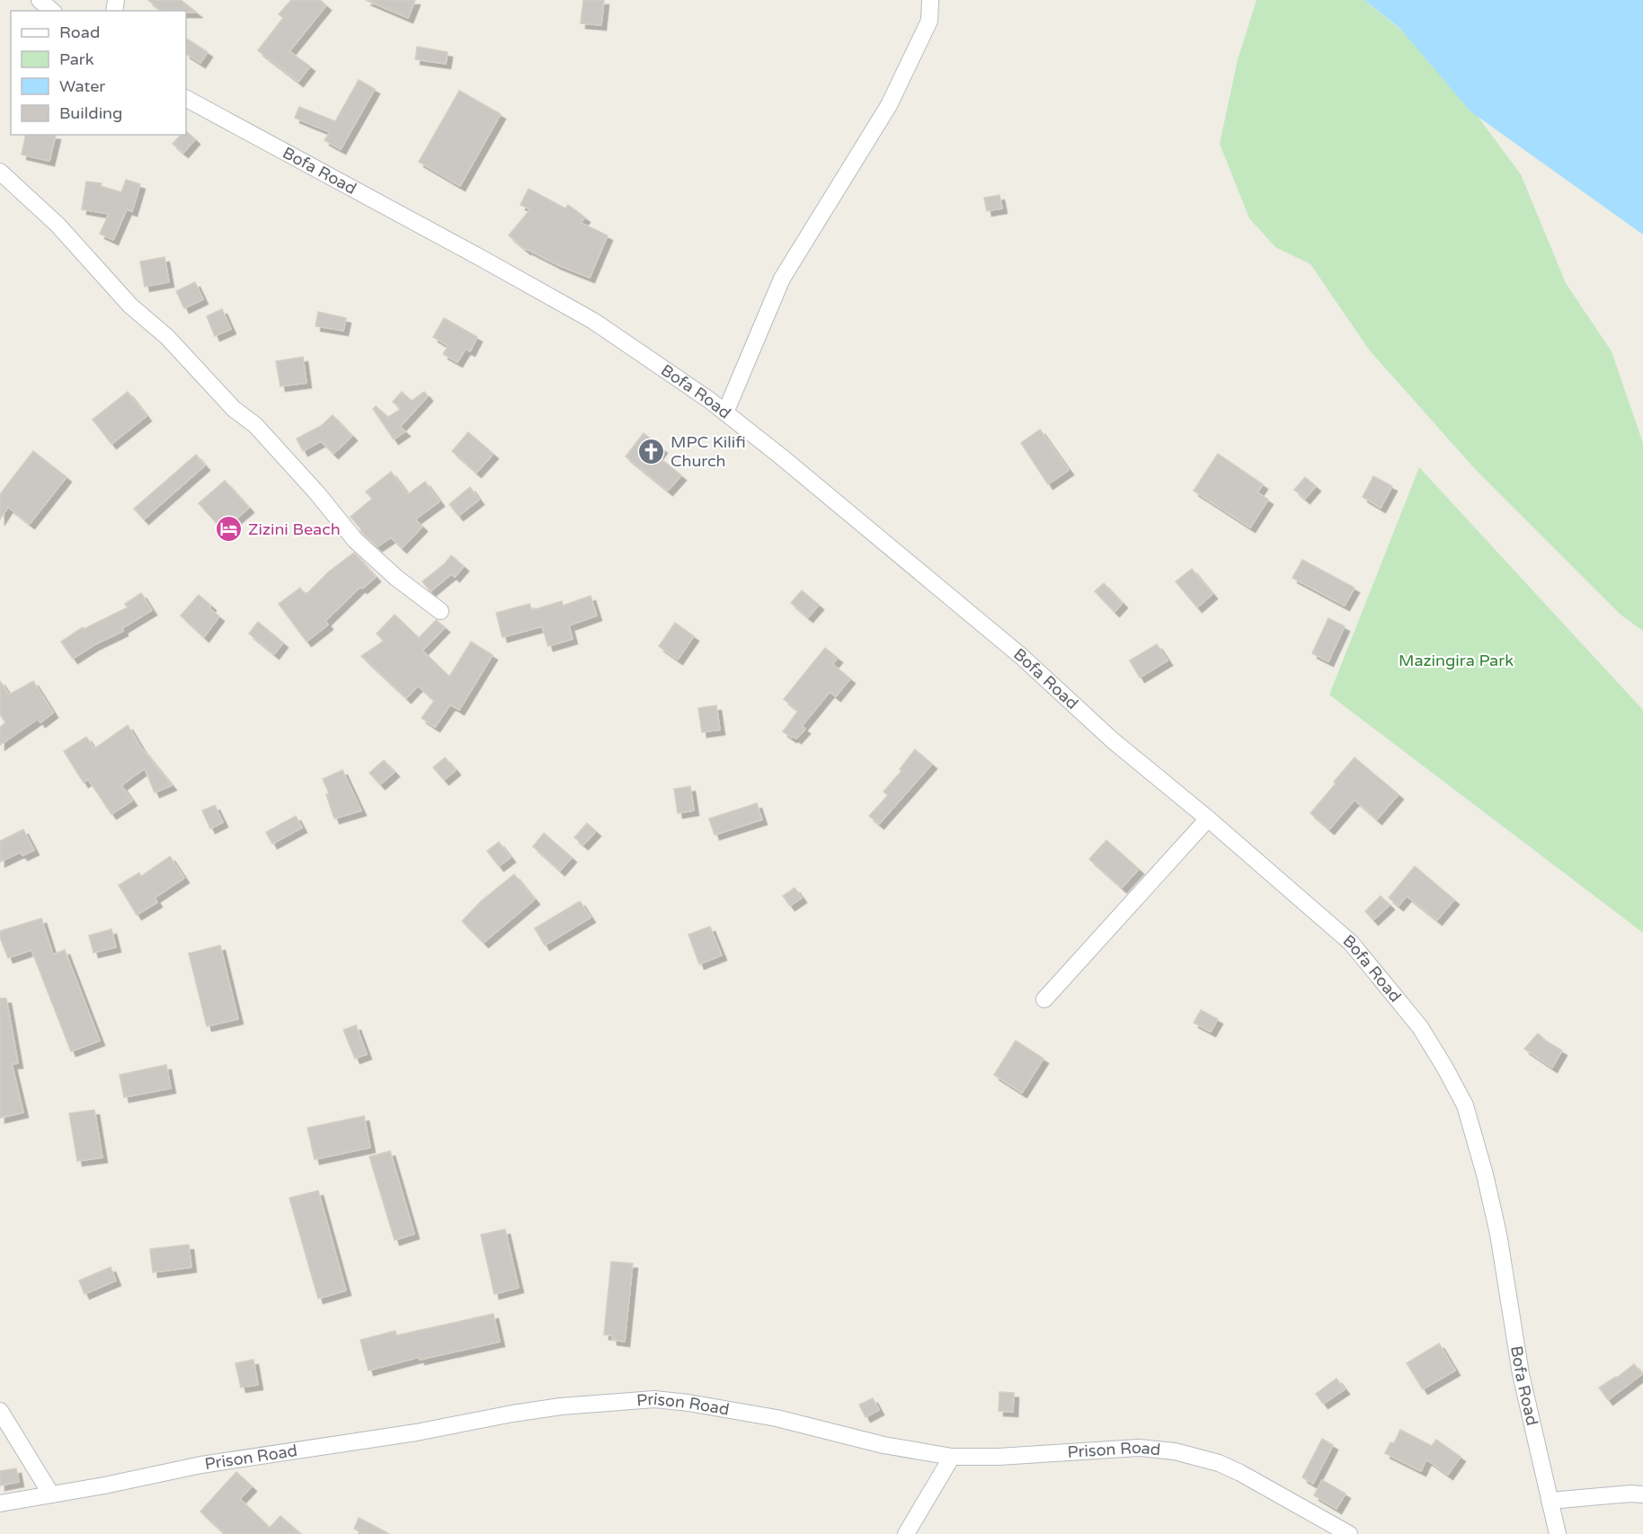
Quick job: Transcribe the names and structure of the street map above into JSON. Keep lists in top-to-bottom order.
{
  "streets": {
    "street": ["Bofa Road", "Prison Road"]
  },
  "parks": ["Mazingira Park"],
  "places": {
    "church": ["MPC Kilifi Church"],
    "hotel": ["Zizini Beach"]
  },
  "legend": [
    "Road",
    "Park",
    "Water",
    "Building"
  ]
}
